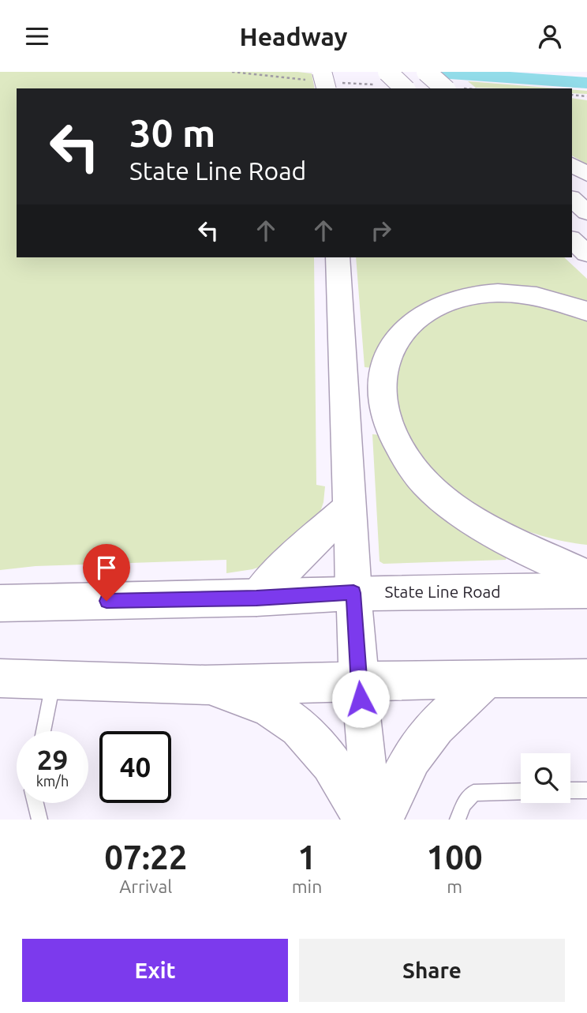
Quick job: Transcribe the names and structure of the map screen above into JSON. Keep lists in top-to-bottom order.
{
  "streets": {
    "main road": ["State Line Road"]
  },
  "page": {
    "header": "Headway",
    "turn": ["30 m", "State Line Road"],
    "speed": "29 km/h",
    "limit": "40",
    "eta": [
      "07:22",
      "Arrival",
      "1",
      "min",
      "100",
      "m"
    ],
    "buttons": ["Exit", "Share"]
  }
}
